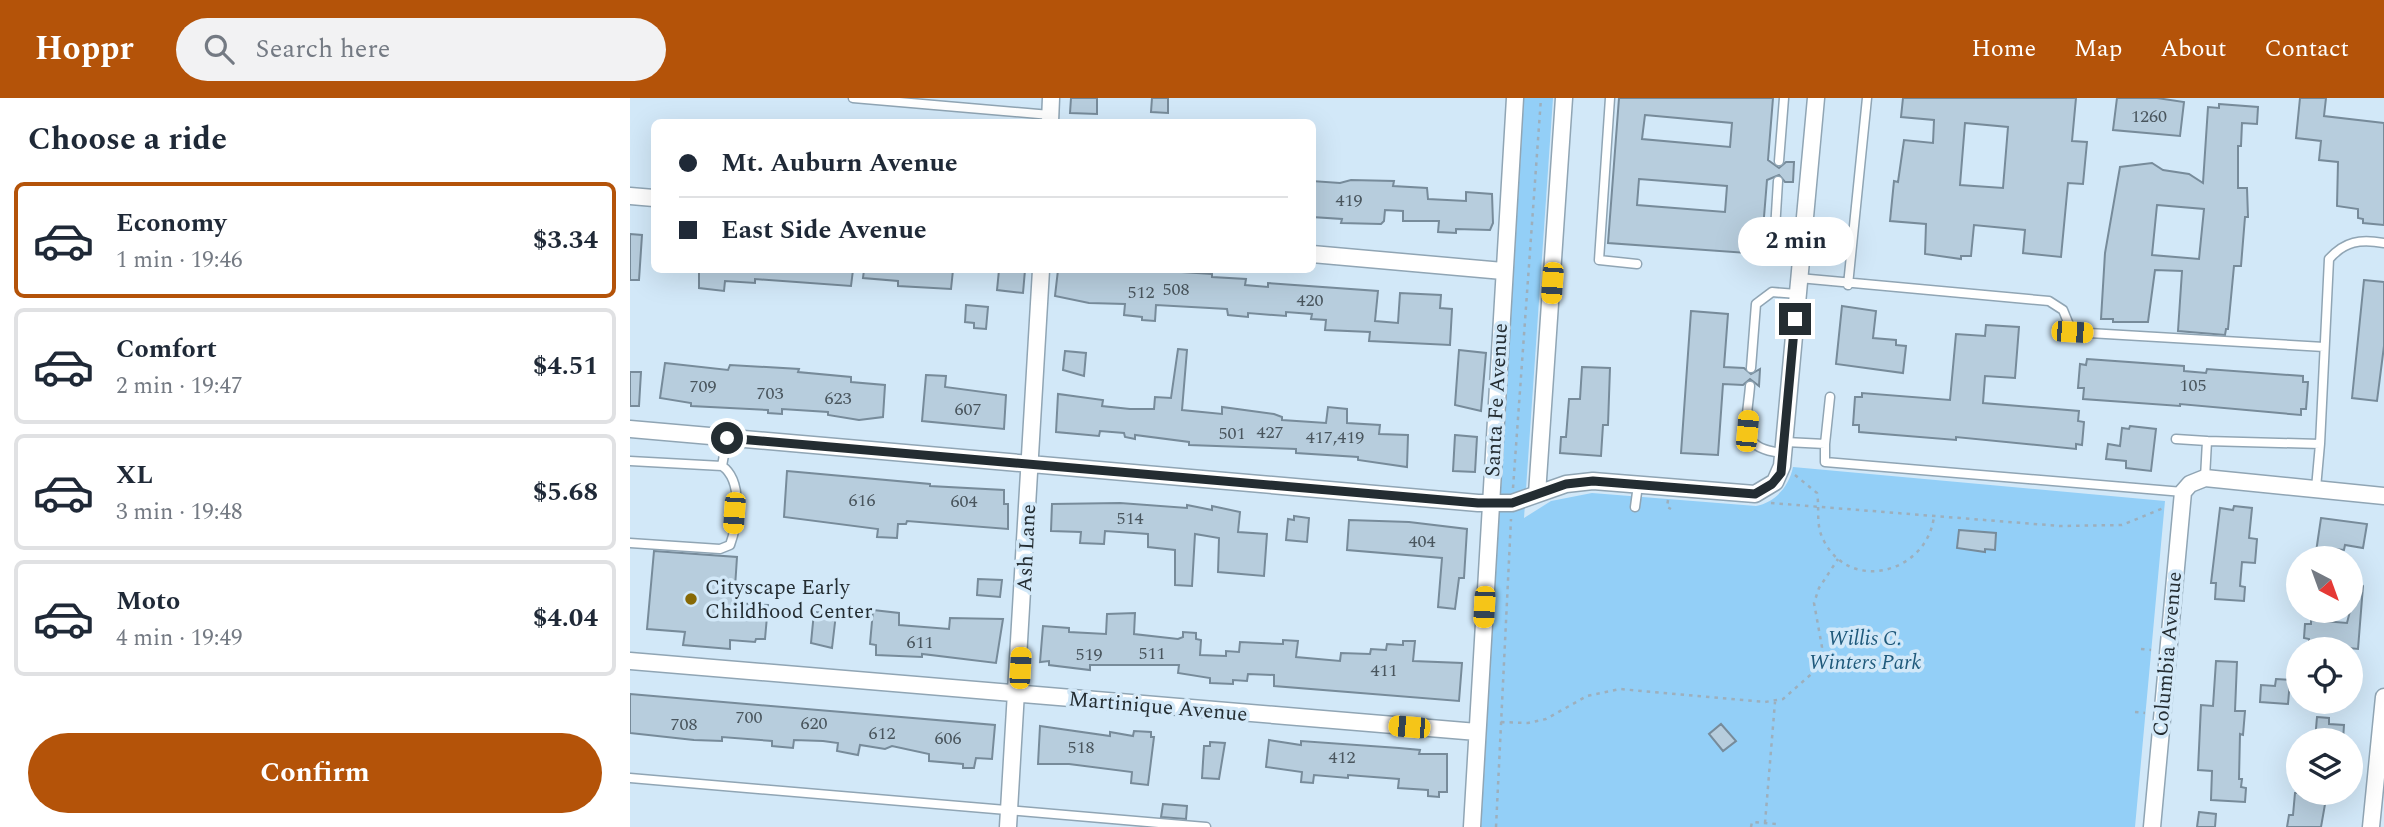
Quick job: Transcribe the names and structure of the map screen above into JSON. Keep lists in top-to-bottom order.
{
  "streets": {
    "street": [
      "Santa Fe Avenue",
      "Ash Lane",
      "Columbia Avenue",
      "Martinique Avenue"
    ]
  },
  "crossings": [
    ["Santa Fe Avenue", "Martinique Avenue"],
    ["Ash Lane", "Martinique Avenue"]
  ],
  "parks": ["Willis C. Winters Park"],
  "places": ["Cityscape Early Childhood Center"],
  "house_numbers": [
    "1260",
    "419",
    "508",
    "512",
    "420",
    "105",
    "709",
    "703",
    "623",
    "607",
    "427",
    "501",
    "417,419",
    "616",
    "604",
    "514",
    "404",
    "611",
    "511",
    "519",
    "411",
    "700",
    "620",
    "708",
    "612",
    "606",
    "518",
    "412"
  ],
  "north": "bottom right",
  "page": {
    "header": "Hoppr",
    "search": "Search here",
    "nav": [
      "Home",
      "Map",
      "About",
      "Contact"
    ],
    "heading": "Choose a ride",
    "banner": ["Mt. Auburn Avenue", "East Side Avenue"],
    "list": [
      {
        "name": "Economy",
        "note": "1 min · 19:46",
        "value": "$3.34"
      },
      {
        "name": "Comfort",
        "note": "2 min · 19:47",
        "value": "$4.51"
      },
      {
        "name": "XL",
        "note": "3 min · 19:48",
        "value": "$5.68"
      },
      {
        "name": "Moto",
        "note": "4 min · 19:49",
        "value": "$4.04"
      }
    ],
    "bubble": "2 min",
    "buttons": "Confirm"
  }
}
